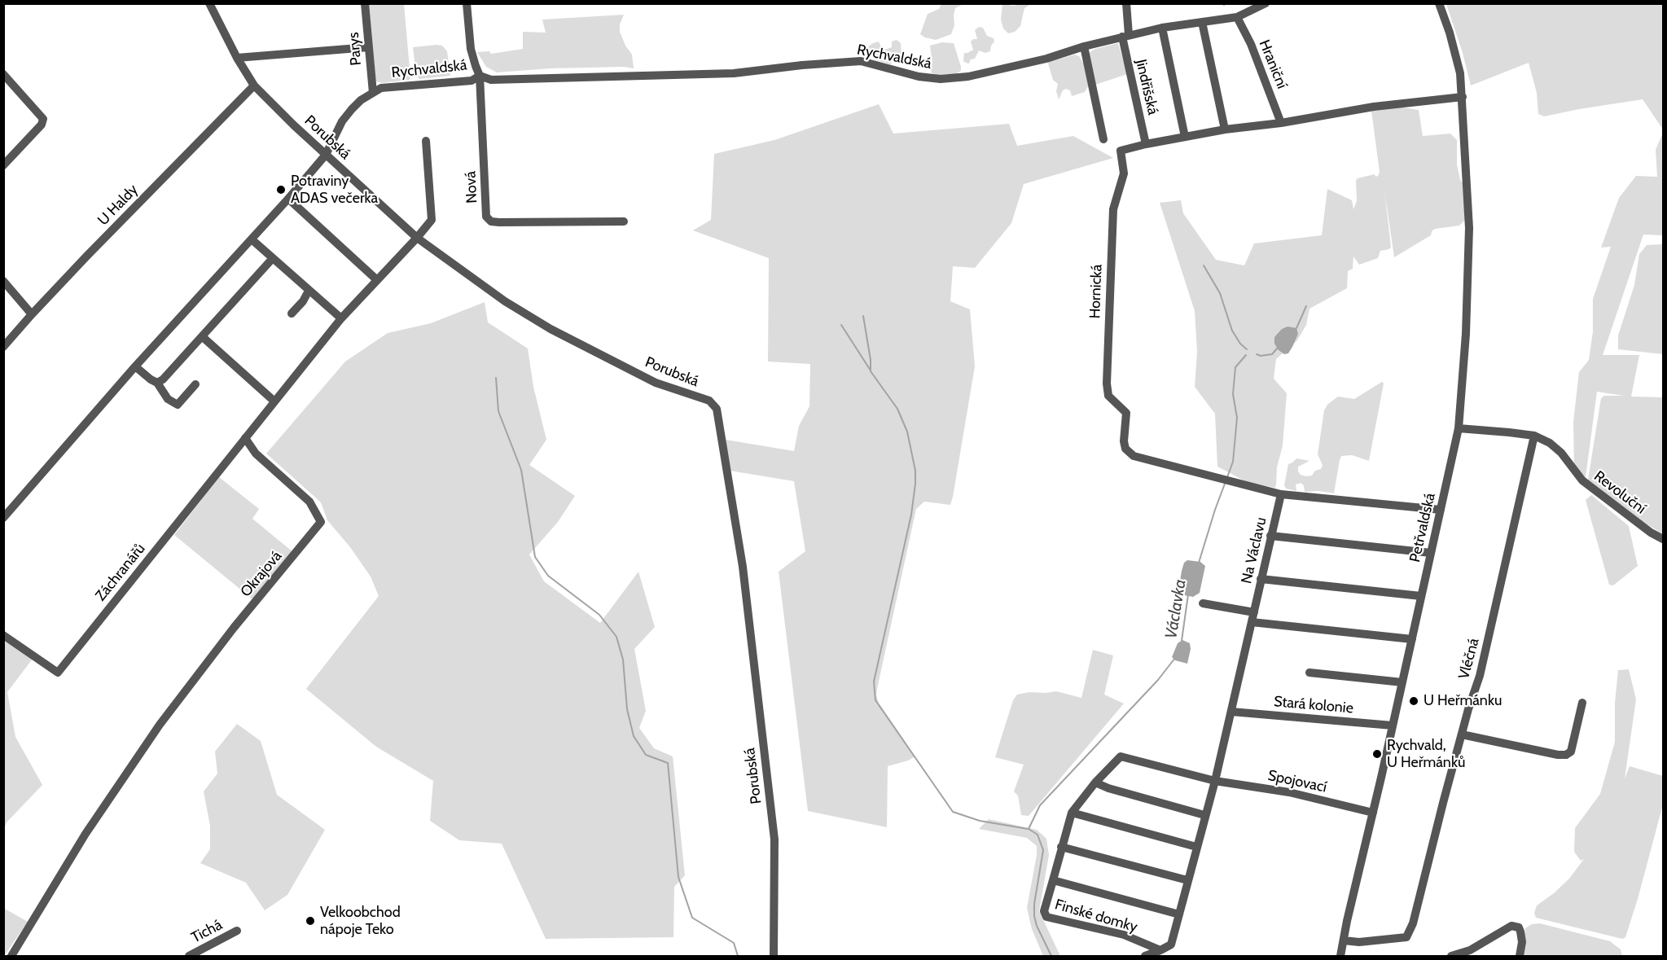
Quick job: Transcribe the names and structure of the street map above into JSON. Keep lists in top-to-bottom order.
{
  "streets": {
    "street": [
      "Parys",
      "Rychvaldská",
      "Hraniční",
      "Jindřišská",
      "Porubská",
      "Nová",
      "U Haldy",
      "Hornická",
      "Revoluční",
      "Petřvaldská",
      "Na Václavu",
      "Záchranářů",
      "Okrajová",
      "Vléčná",
      "Stará kolonie",
      "Spojovací",
      "Finské domky",
      "Tichá"
    ]
  },
  "crossings": [
    ["Parys", "Rychvaldská"],
    ["Rychvaldská", "Hraniční"],
    ["Rychvaldská", "Jindřišská"],
    ["Rychvaldská", "Porubská"],
    ["Rychvaldská", "Nová"],
    ["Hraniční", "Hornická"],
    ["Jindřišská", "Hornická"],
    ["Porubská", "U Haldy"],
    ["Hornická", "Petřvaldská"],
    ["Hornická", "Na Václavu"],
    ["Revoluční", "Petřvaldská"],
    ["Revoluční", "Vléčná"],
    ["Petřvaldská", "Vléčná"],
    ["Petřvaldská", "Stará kolonie"],
    ["Petřvaldská", "Spojovací"],
    ["Na Václavu", "Stará kolonie"],
    ["Záchranářů", "Okrajová"],
    ["Spojovací", "Finské domky"]
  ],
  "water": ["Václavka"],
  "places": [
    "Potraviny ADAS večerka",
    "U Heřmánku",
    "Rychvald, U Heřmánků",
    "Velkoobchod nápoje Teko"
  ]
}
